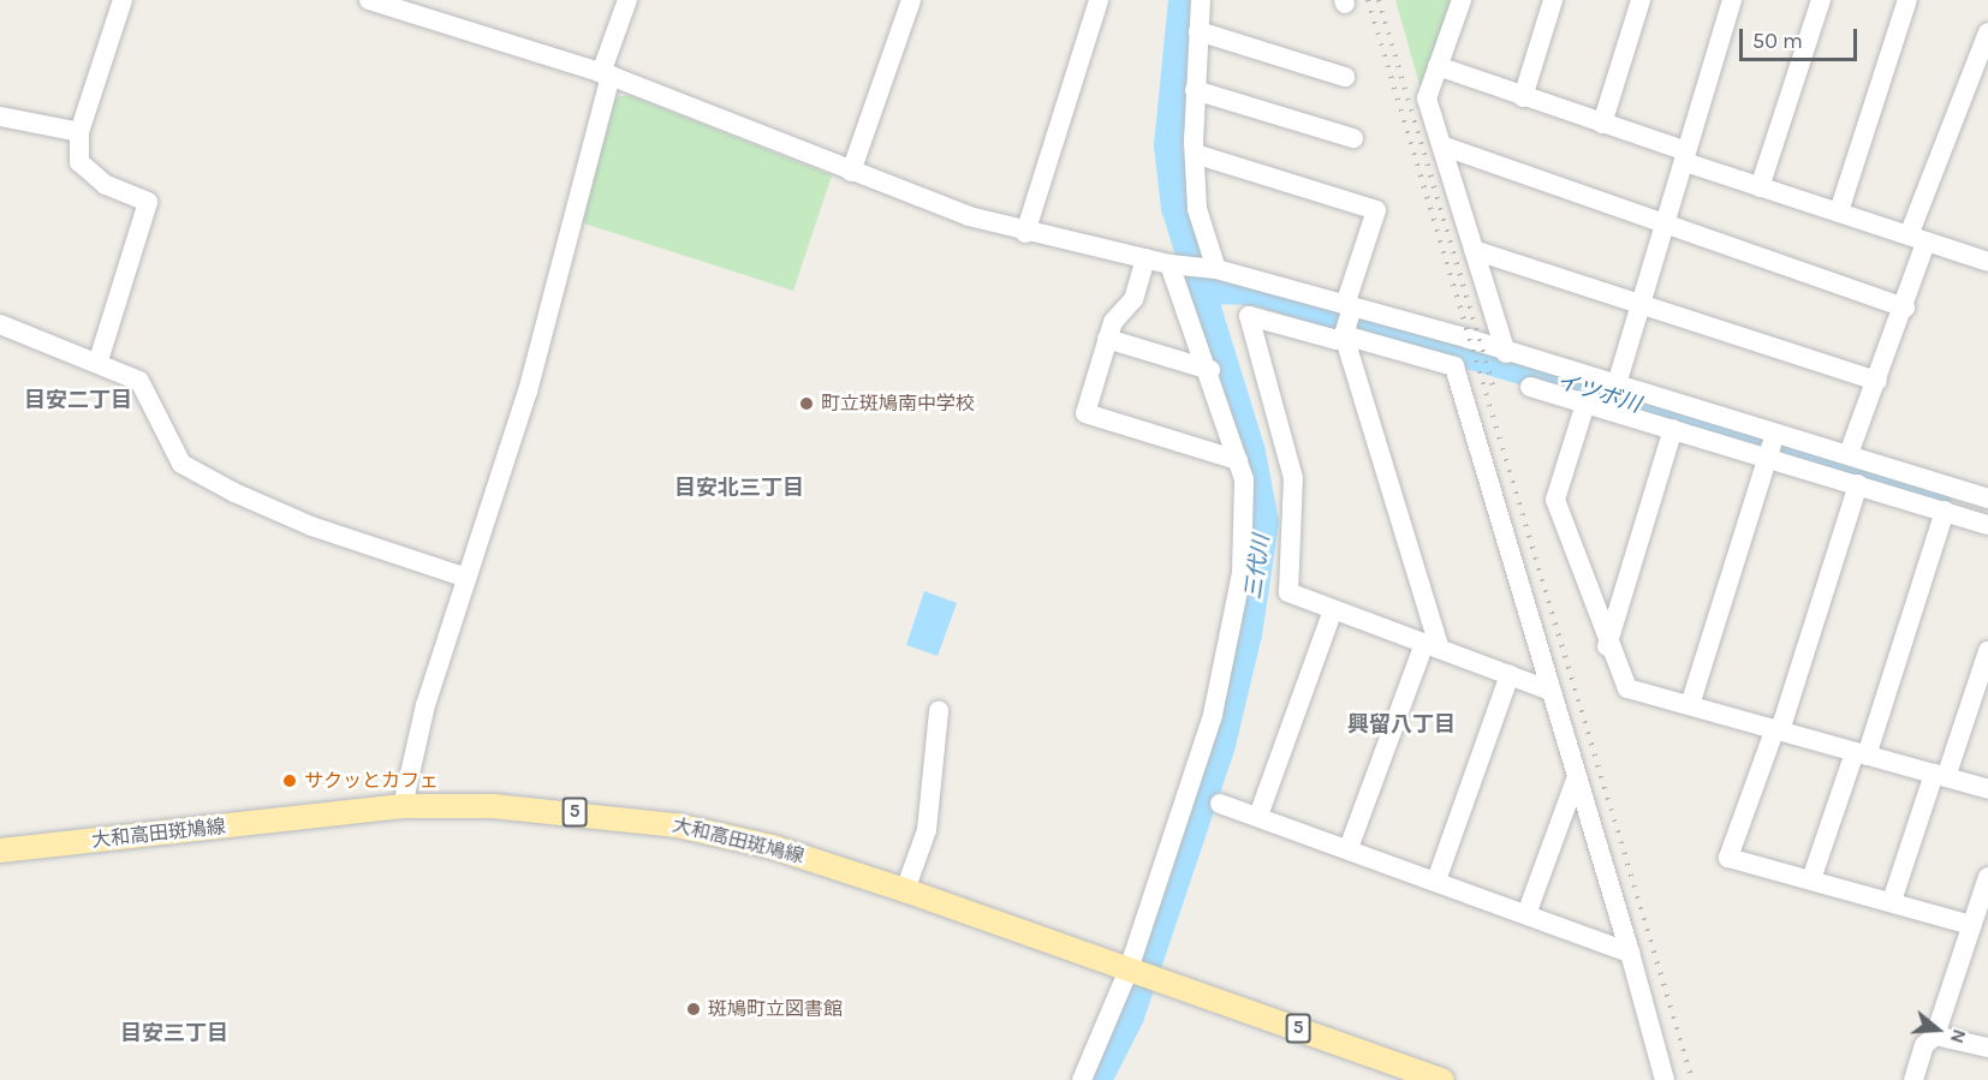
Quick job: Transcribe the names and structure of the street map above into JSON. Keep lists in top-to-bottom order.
{
  "streets": {
    "main road": ["5", "大和高田斑鳩線"]
  },
  "districts": [
    "目安二丁目",
    "目安北三丁目",
    "興留八丁目",
    "目安三丁目"
  ],
  "water": ["イツボ川", "三代川"],
  "places": ["町立斑鳩南中学校", "サクッとカフェ", "斑鳩町立図書館"],
  "scale_bar": "50 m",
  "north": "right"
}
